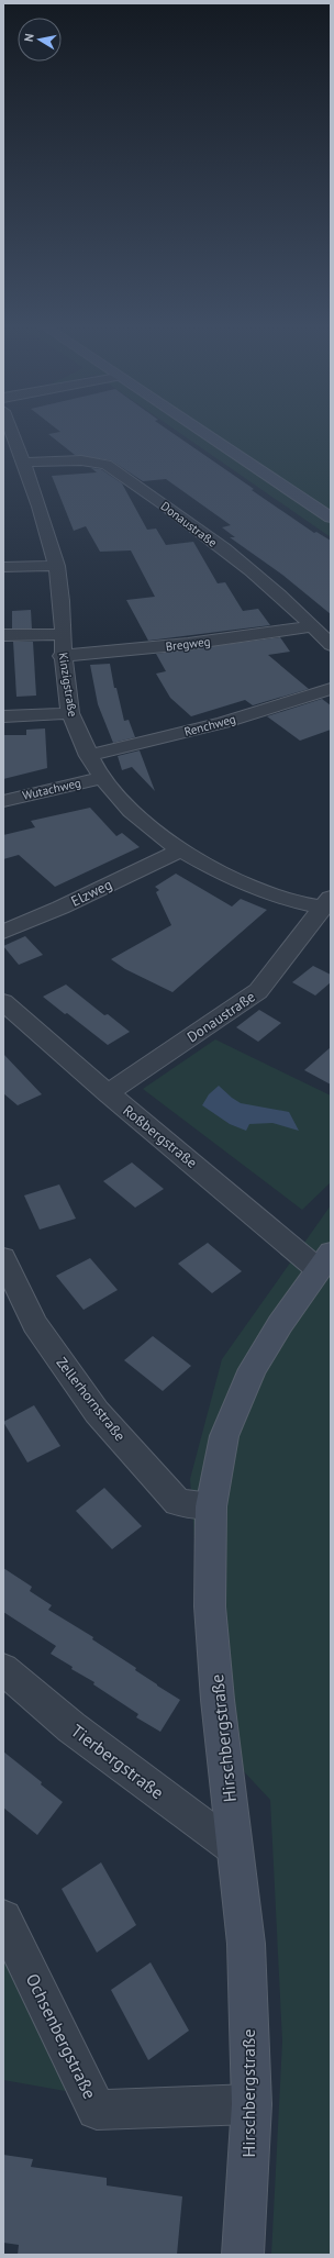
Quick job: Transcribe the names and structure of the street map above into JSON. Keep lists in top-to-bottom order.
{
  "streets": {
    "street": [
      "Donaustraße",
      "Bregweg",
      "Kinzigstraße",
      "Renchweg",
      "Wutachweg",
      "Elzweg",
      "Roßbergstraße",
      "Zellerhornstraße",
      "Hirschbergstraße",
      "Tierbergstraße",
      "Ochsenbergstraße"
    ]
  },
  "crossings": [
    ["Donaustraße", "Bregweg"],
    ["Donaustraße", "Kinzigstraße"],
    ["Donaustraße", "Roßbergstraße"],
    ["Bregweg", "Kinzigstraße"],
    ["Kinzigstraße", "Renchweg"],
    ["Kinzigstraße", "Wutachweg"],
    ["Kinzigstraße", "Elzweg"],
    ["Roßbergstraße", "Hirschbergstraße"],
    ["Zellerhornstraße", "Hirschbergstraße"],
    ["Hirschbergstraße", "Tierbergstraße"],
    ["Hirschbergstraße", "Ochsenbergstraße"]
  ],
  "north": "left"
}
